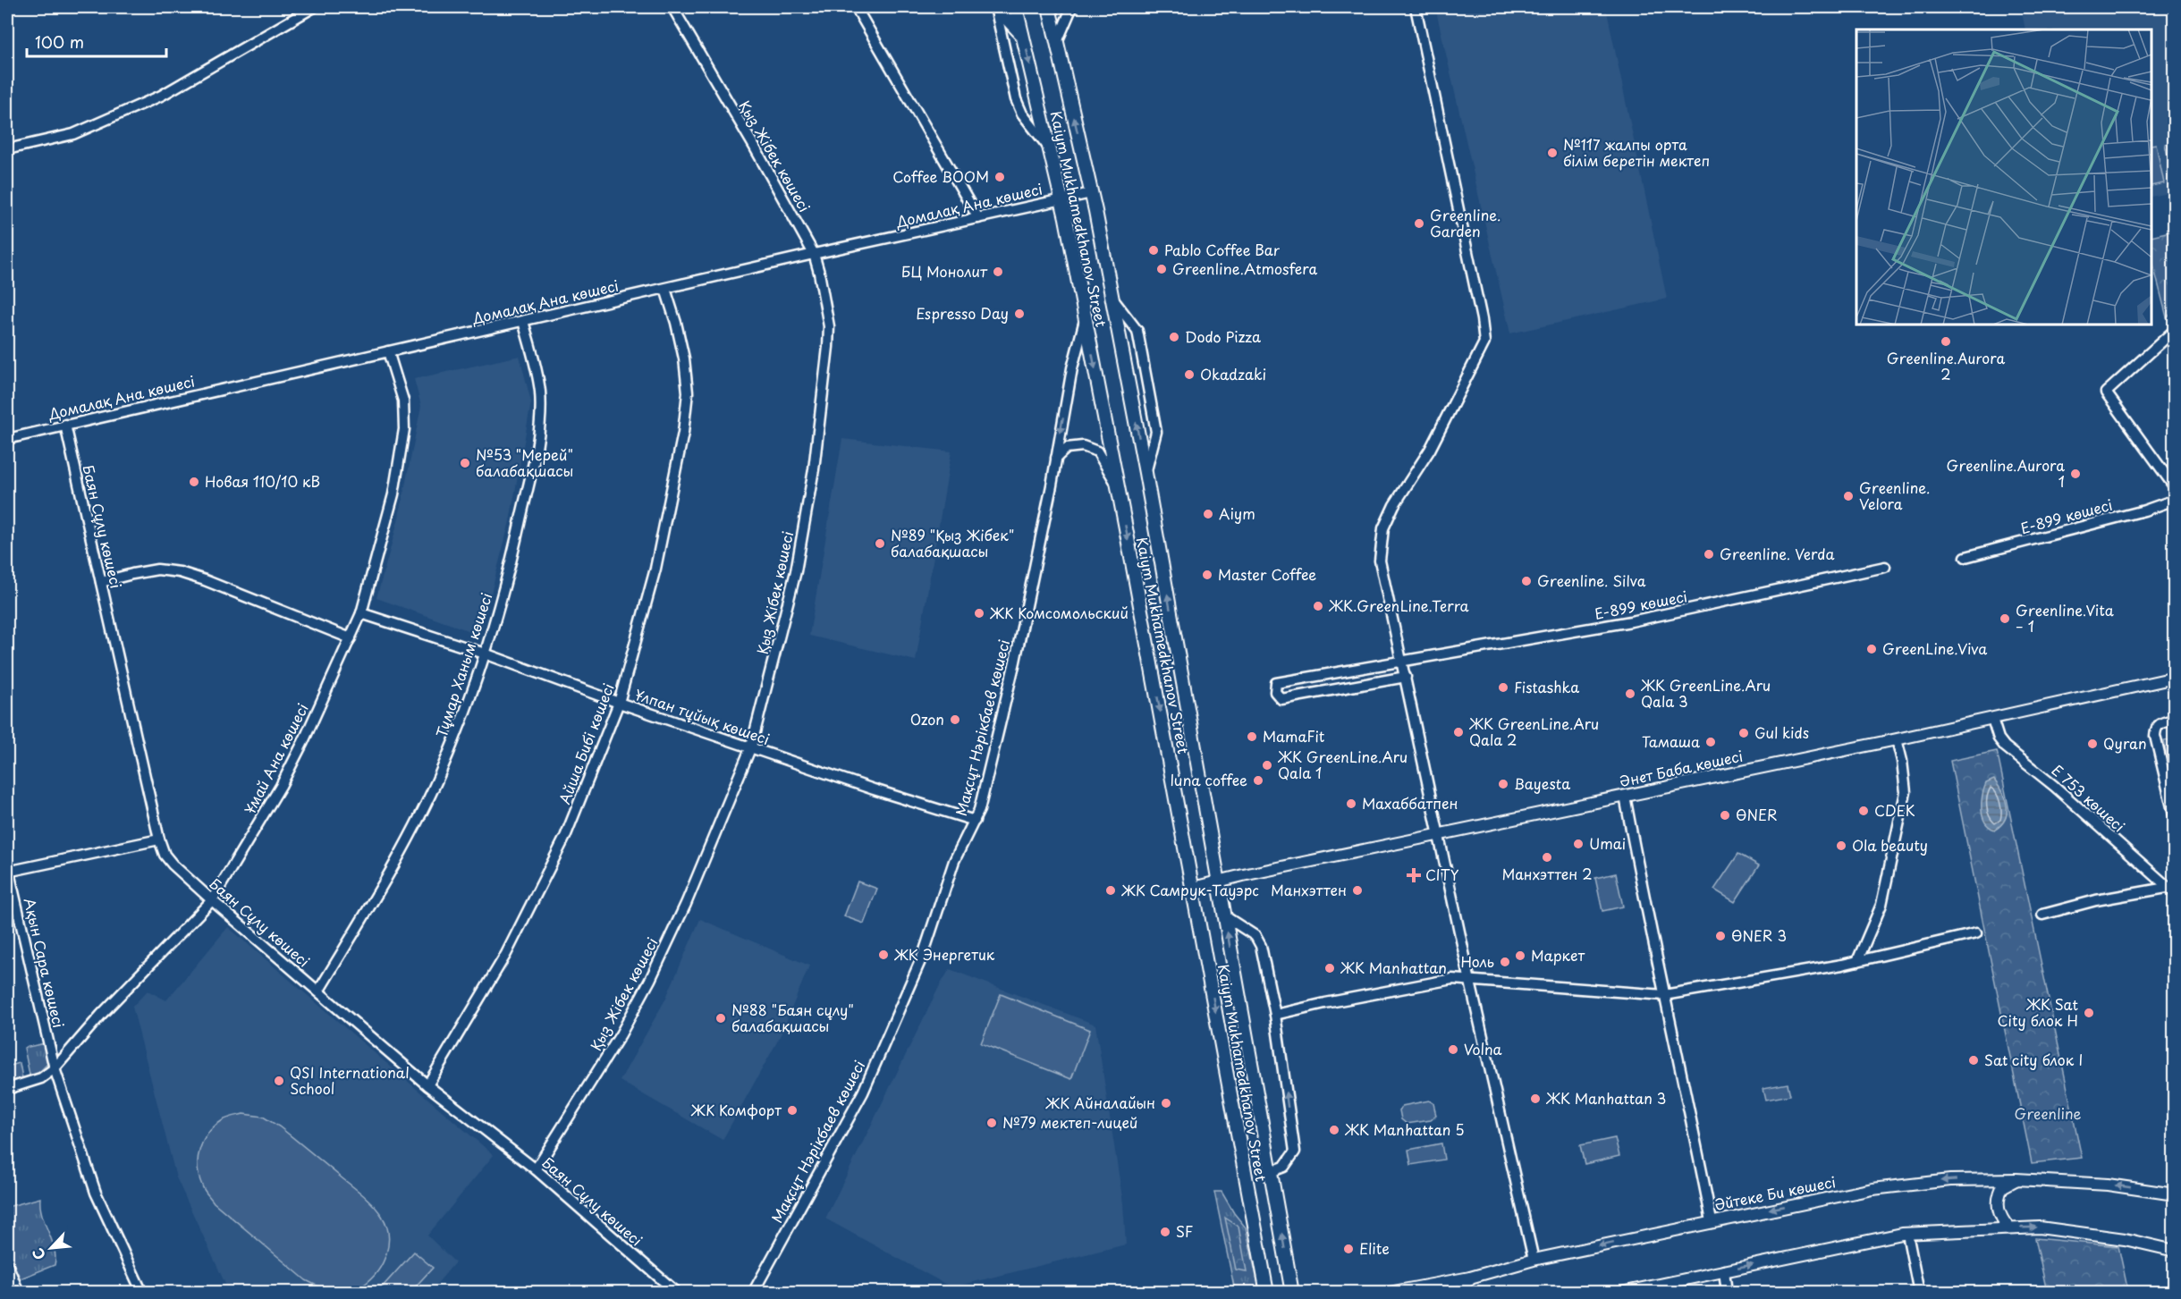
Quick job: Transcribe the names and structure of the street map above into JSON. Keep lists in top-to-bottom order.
{
  "streets": {
    "main road": ["Kaiym Mukhamedkhanov Street"],
    "street": [
      "Қыз Жібек көшесі",
      "Домалақ Ана көшесі",
      "Е-899 көшесі",
      "Баян Сұлу көшесі",
      "Тұмар Ханым көшесі",
      "Ұлпан тұйық көшесі",
      "Мақсұт Нәрікбаев көшесі",
      "Айша Бибі көшесі",
      "Ұмай Ана көшесі",
      "Әнет Баба көшесі",
      "Е 753 көшесі",
      "Ақын Сара көшесі",
      "Әйтеке Би көшесі"
    ]
  },
  "crossings": [
    ["Қыз Жібек көшесі", "Домалақ Ана көшесі"],
    ["Қыз Жібек көшесі", "Баян Сұлу көшесі"],
    ["Қыз Жібек көшесі", "Ұлпан тұйық көшесі"],
    ["Домалақ Ана көшесі", "Kaiym Mukhamedkhanov Street"],
    ["Домалақ Ана көшесі", "Баян Сұлу көшесі"],
    ["Домалақ Ана көшесі", "Тұмар Ханым көшесі"],
    ["Домалақ Ана көшесі", "Айша Бибі көшесі"],
    ["Домалақ Ана көшесі", "Ұмай Ана көшесі"],
    ["Kaiym Mukhamedkhanov Street", "Мақсұт Нәрікбаев көшесі"],
    ["Kaiym Mukhamedkhanov Street", "Әнет Баба көшесі"],
    ["Баян Сұлу көшесі", "Тұмар Ханым көшесі"],
    ["Баян Сұлу көшесі", "Айша Бибі көшесі"],
    ["Баян Сұлу көшесі", "Ұмай Ана көшесі"],
    ["Тұмар Ханым көшесі", "Ұлпан тұйық көшесі"],
    ["Ұлпан тұйық көшесі", "Мақсұт Нәрікбаев көшесі"],
    ["Ұлпан тұйық көшесі", "Айша Бибі көшесі"],
    ["Ұлпан тұйық көшесі", "Ұмай Ана көшесі"],
    ["Ұмай Ана көшесі", "Ақын Сара көшесі"],
    ["Әнет Баба көшесі", "Е 753 көшесі"]
  ],
  "parks": ["Greenline"],
  "places": {
    "other": [
      "№117 жалпы орта білім беретін мектеп",
      "Coffee BOOM",
      "Greenline. Garden",
      "Pablo Coffee Bar",
      "Greenline.Atmosfera",
      "БЦ Монолит",
      "Espresso Day",
      "Dodo Pizza",
      "Greenline.Aurora 2",
      "Okadzaki",
      "№53 \"Мерей\" балабақшасы",
      "Greenline.Aurora 1",
      "Новая 110/10 кВ",
      "Greenline. Velora",
      "Aiym",
      "№89 \"Қыз Жібек\" балабақшасы",
      "Greenline. Verda",
      "Master Coffee",
      "Greenline. Silva",
      "ЖК.GreenLine.Terra",
      "ЖК Комсомольский",
      "Greenline.Vita – 1",
      "GreenLine.Viva",
      "Fistashka",
      "ЖК GreenLine.Aru Qala 3",
      "Ozon",
      "ЖК GreenLine.Aru Qala 2",
      "Gul kids",
      "MamaFit",
      "Тамаша",
      "Qyran",
      "ЖК GreenLine.Aru Qala 1",
      "luna coffee",
      "Bayesta",
      "Махаббатпен",
      "CDEK",
      "ӨNER",
      "Umai",
      "Ola beauty",
      "Манхэттен 2",
      "ЖК Самрук-Тауэрс",
      "Манхэттен",
      "ӨNER 3",
      "ЖК Энергетик",
      "Маркет",
      "Ноль",
      "ЖК Manhattan",
      "ЖК Sat City блок H",
      "№88 \"Баян сұлу\" балабақшасы",
      "Volna",
      "Sat city блок I",
      "QSI International School",
      "ЖК Manhattan 3",
      "ЖК Айналайын",
      "ЖК Комфорт",
      "№79 мектеп-лицей",
      "ЖК Manhattan 5",
      "SF",
      "Elite"
    ],
    "health": ["CITY"]
  },
  "scale_bar": "100 m",
  "north": "bottom left"
}
